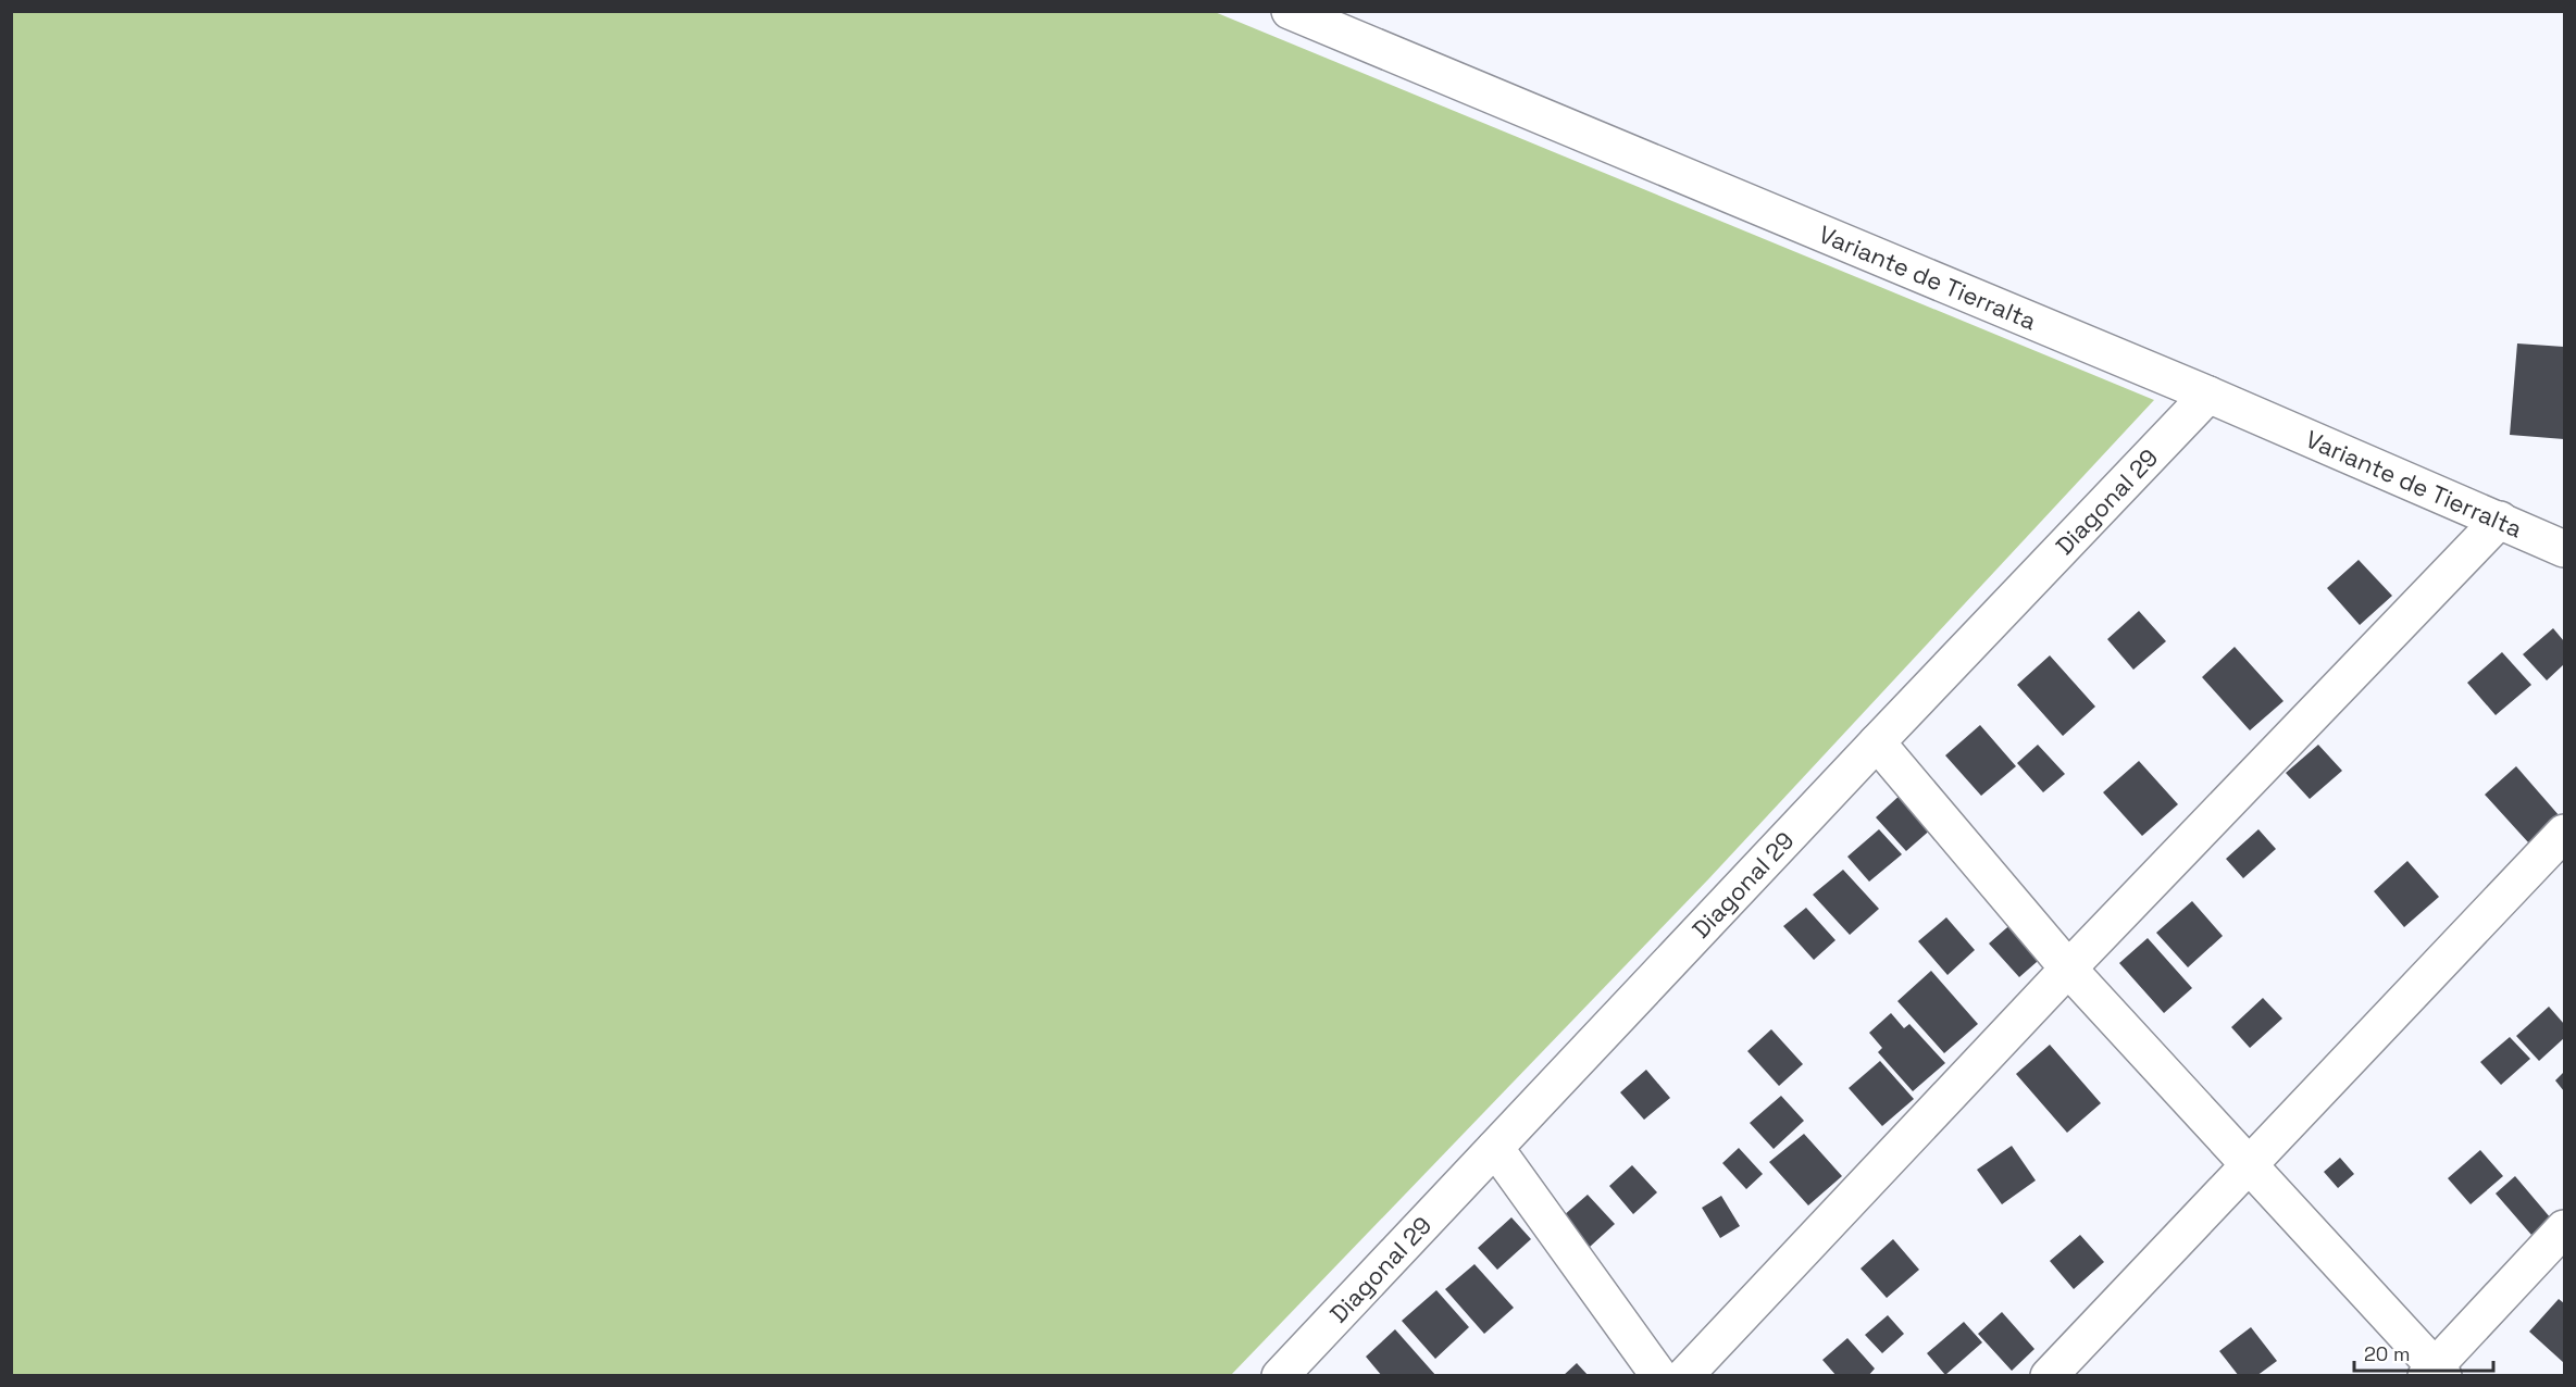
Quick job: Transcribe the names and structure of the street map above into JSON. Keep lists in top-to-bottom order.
{
  "streets": {
    "street": ["Variante de Tierralta", "Diagonal 29"]
  },
  "crossings": [
    ["Variante de Tierralta", "Diagonal 29"]
  ],
  "scale_bar": "20 m"
}
